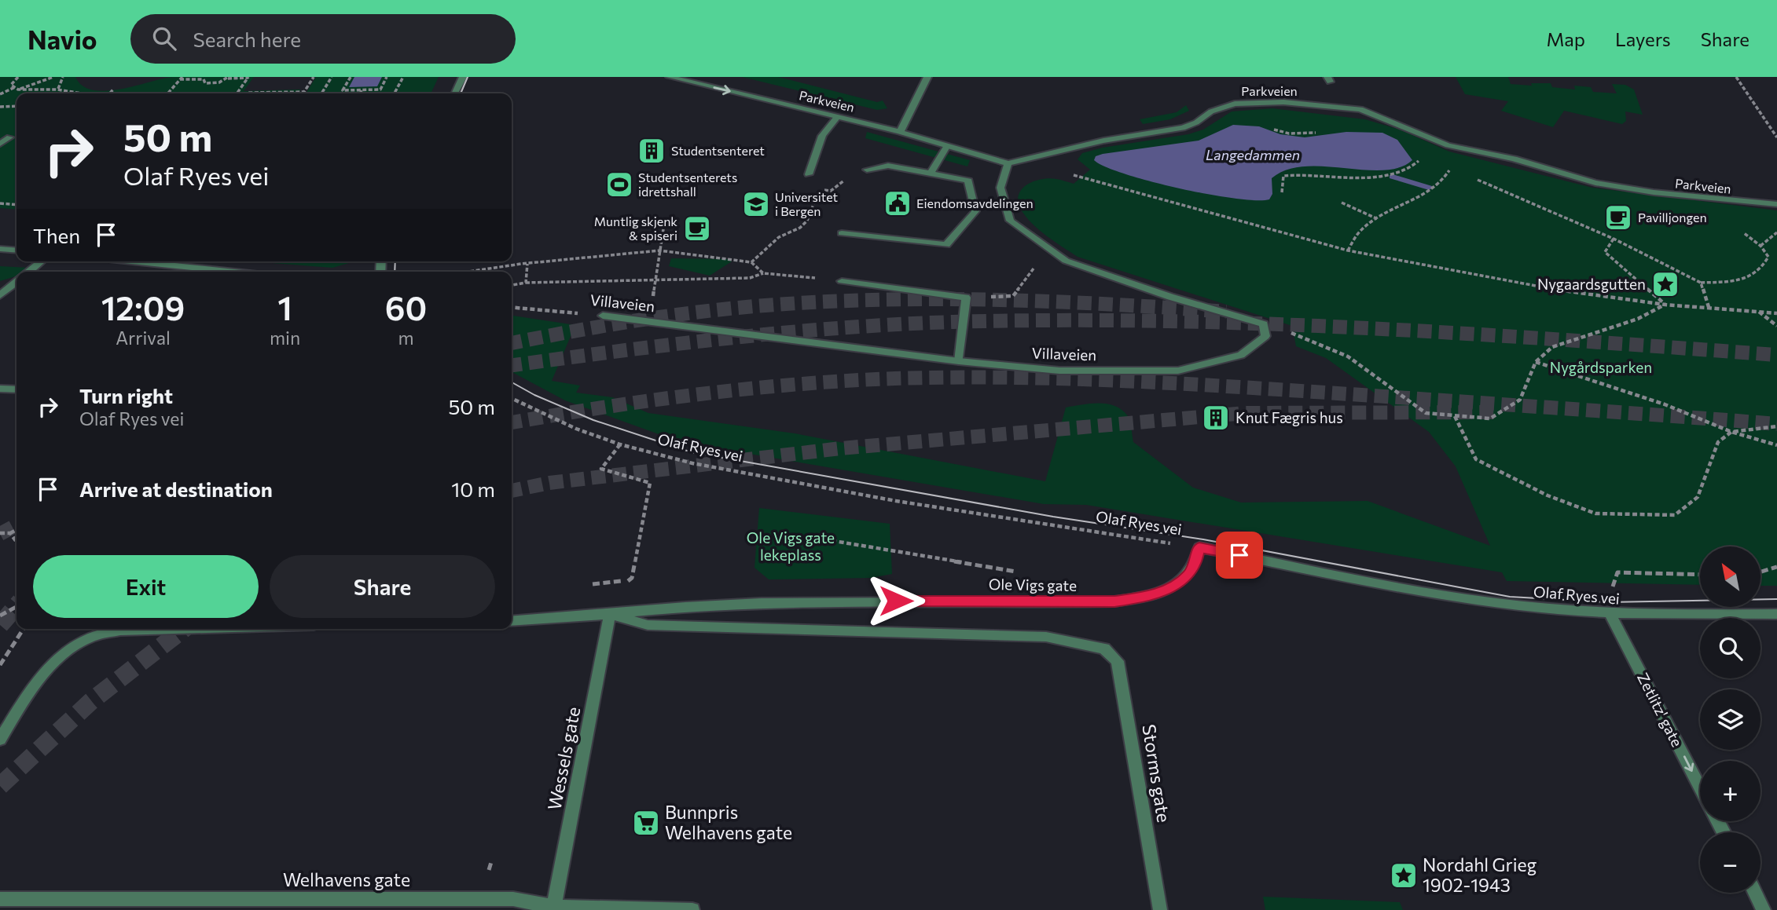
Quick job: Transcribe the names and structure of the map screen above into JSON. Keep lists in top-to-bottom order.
{
  "streets": {
    "street": [
      "Parkveien",
      "Villaveien",
      "Olaf Ryes vei",
      "Ole Vigs gate",
      "Zetlitz' gate",
      "Wessels gate",
      "Storms gate",
      "Welhavens gate"
    ]
  },
  "crossings": [
    ["Olaf Ryes vei", "Ole Vigs gate"],
    ["Olaf Ryes vei", "Zetlitz' gate"],
    ["Ole Vigs gate", "Wessels gate"],
    ["Ole Vigs gate", "Storms gate"],
    ["Wessels gate", "Welhavens gate"]
  ],
  "one_way": ["Zetlitz' gate"],
  "water": ["Langedammen"],
  "parks": ["Nygårdsparken", "Ole Vigs gate lekeplass"],
  "places": {
    "building": ["Studentsenteret", "Knut Fægris hus"],
    "sports": ["Studentsenterets idrettshall"],
    "public building": ["Eiendomsavdelingen"],
    "school or university": ["Universitet i Bergen"],
    "cafe": ["Pavilljongen", "Muntlig skjenk & spiseri"],
    "place": ["Nygaardsgutten", "Nordahl Grieg 1902-1943"],
    "supermarket": ["Bunnpris Welhavens gate"]
  },
  "north": "top left",
  "page": {
    "header": "Navio",
    "search": "Search here",
    "nav": ["Map", "Layers", "Share"],
    "turn": ["50 m", "Olaf Ryes vei"],
    "then": "Then",
    "eta": [
      "12:09",
      "Arrival",
      "1",
      "min",
      "60",
      "m"
    ],
    "list": [
      {
        "name": "Turn right",
        "note": "Olaf Ryes vei",
        "value": "50 m"
      },
      {
        "name": "Arrive at destination",
        "value": "10 m"
      }
    ],
    "buttons": ["Exit", "Share"],
    "map_buttons": ["+", "−"]
  }
}
